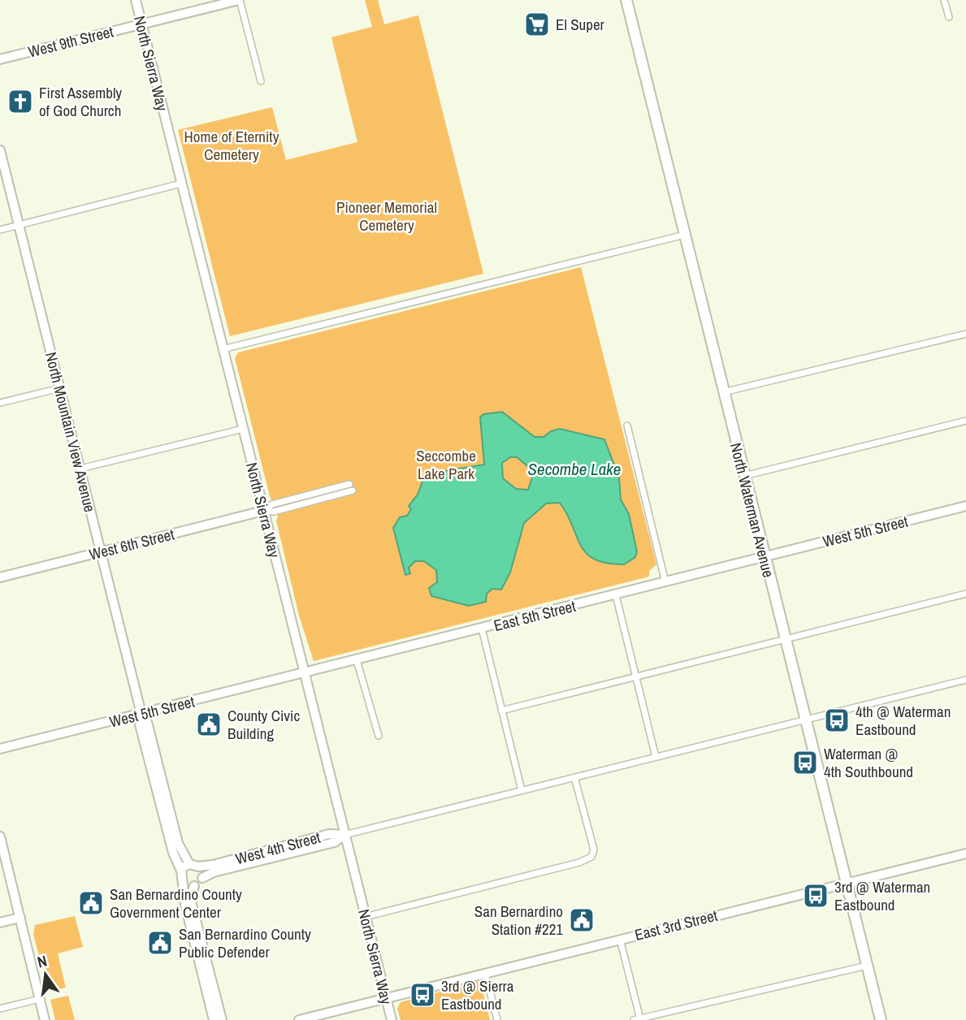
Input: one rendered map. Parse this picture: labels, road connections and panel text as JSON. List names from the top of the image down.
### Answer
{
  "streets": {
    "main road": ["North Waterman Avenue"],
    "street": [
      "West 9th Street",
      "North Sierra Way",
      "North Mountain View Avenue",
      "West 5th Street",
      "West 6th Street",
      "East 5th Street",
      "West 4th Street",
      "East 3rd Street"
    ]
  },
  "crossings": [
    ["West 9th Street", "North Sierra Way"],
    ["North Sierra Way", "West 5th Street"],
    ["North Sierra Way", "West 6th Street"],
    ["North Sierra Way", "East 5th Street"],
    ["North Sierra Way", "West 4th Street"],
    ["North Sierra Way", "East 3rd Street"],
    ["North Mountain View Avenue", "West 5th Street"],
    ["North Mountain View Avenue", "West 6th Street"],
    ["North Mountain View Avenue", "West 4th Street"],
    ["North Waterman Avenue", "West 5th Street"],
    ["North Waterman Avenue", "East 5th Street"],
    ["North Waterman Avenue", "East 3rd Street"],
    ["West 5th Street", "East 5th Street"]
  ],
  "water": ["Secombe Lake"],
  "parks": ["Home of Eternity Cemetery", "Pioneer Memorial Cemetery", "Seccombe Lake Park"],
  "places": {
    "supermarket": ["El Super"],
    "church": ["First Assembly of God Church"],
    "bus stop": [
      "4th @ Waterman Eastbound",
      "Waterman @ 4th Southbound",
      "3rd @ Waterman Eastbound",
      "3rd @ Sierra Eastbound"
    ],
    "public building": [
      "County Civic Building",
      "San Bernardino County Government Center",
      "San Bernardino Station #221",
      "San Bernardino County Public Defender"
    ]
  },
  "north": "top"
}
